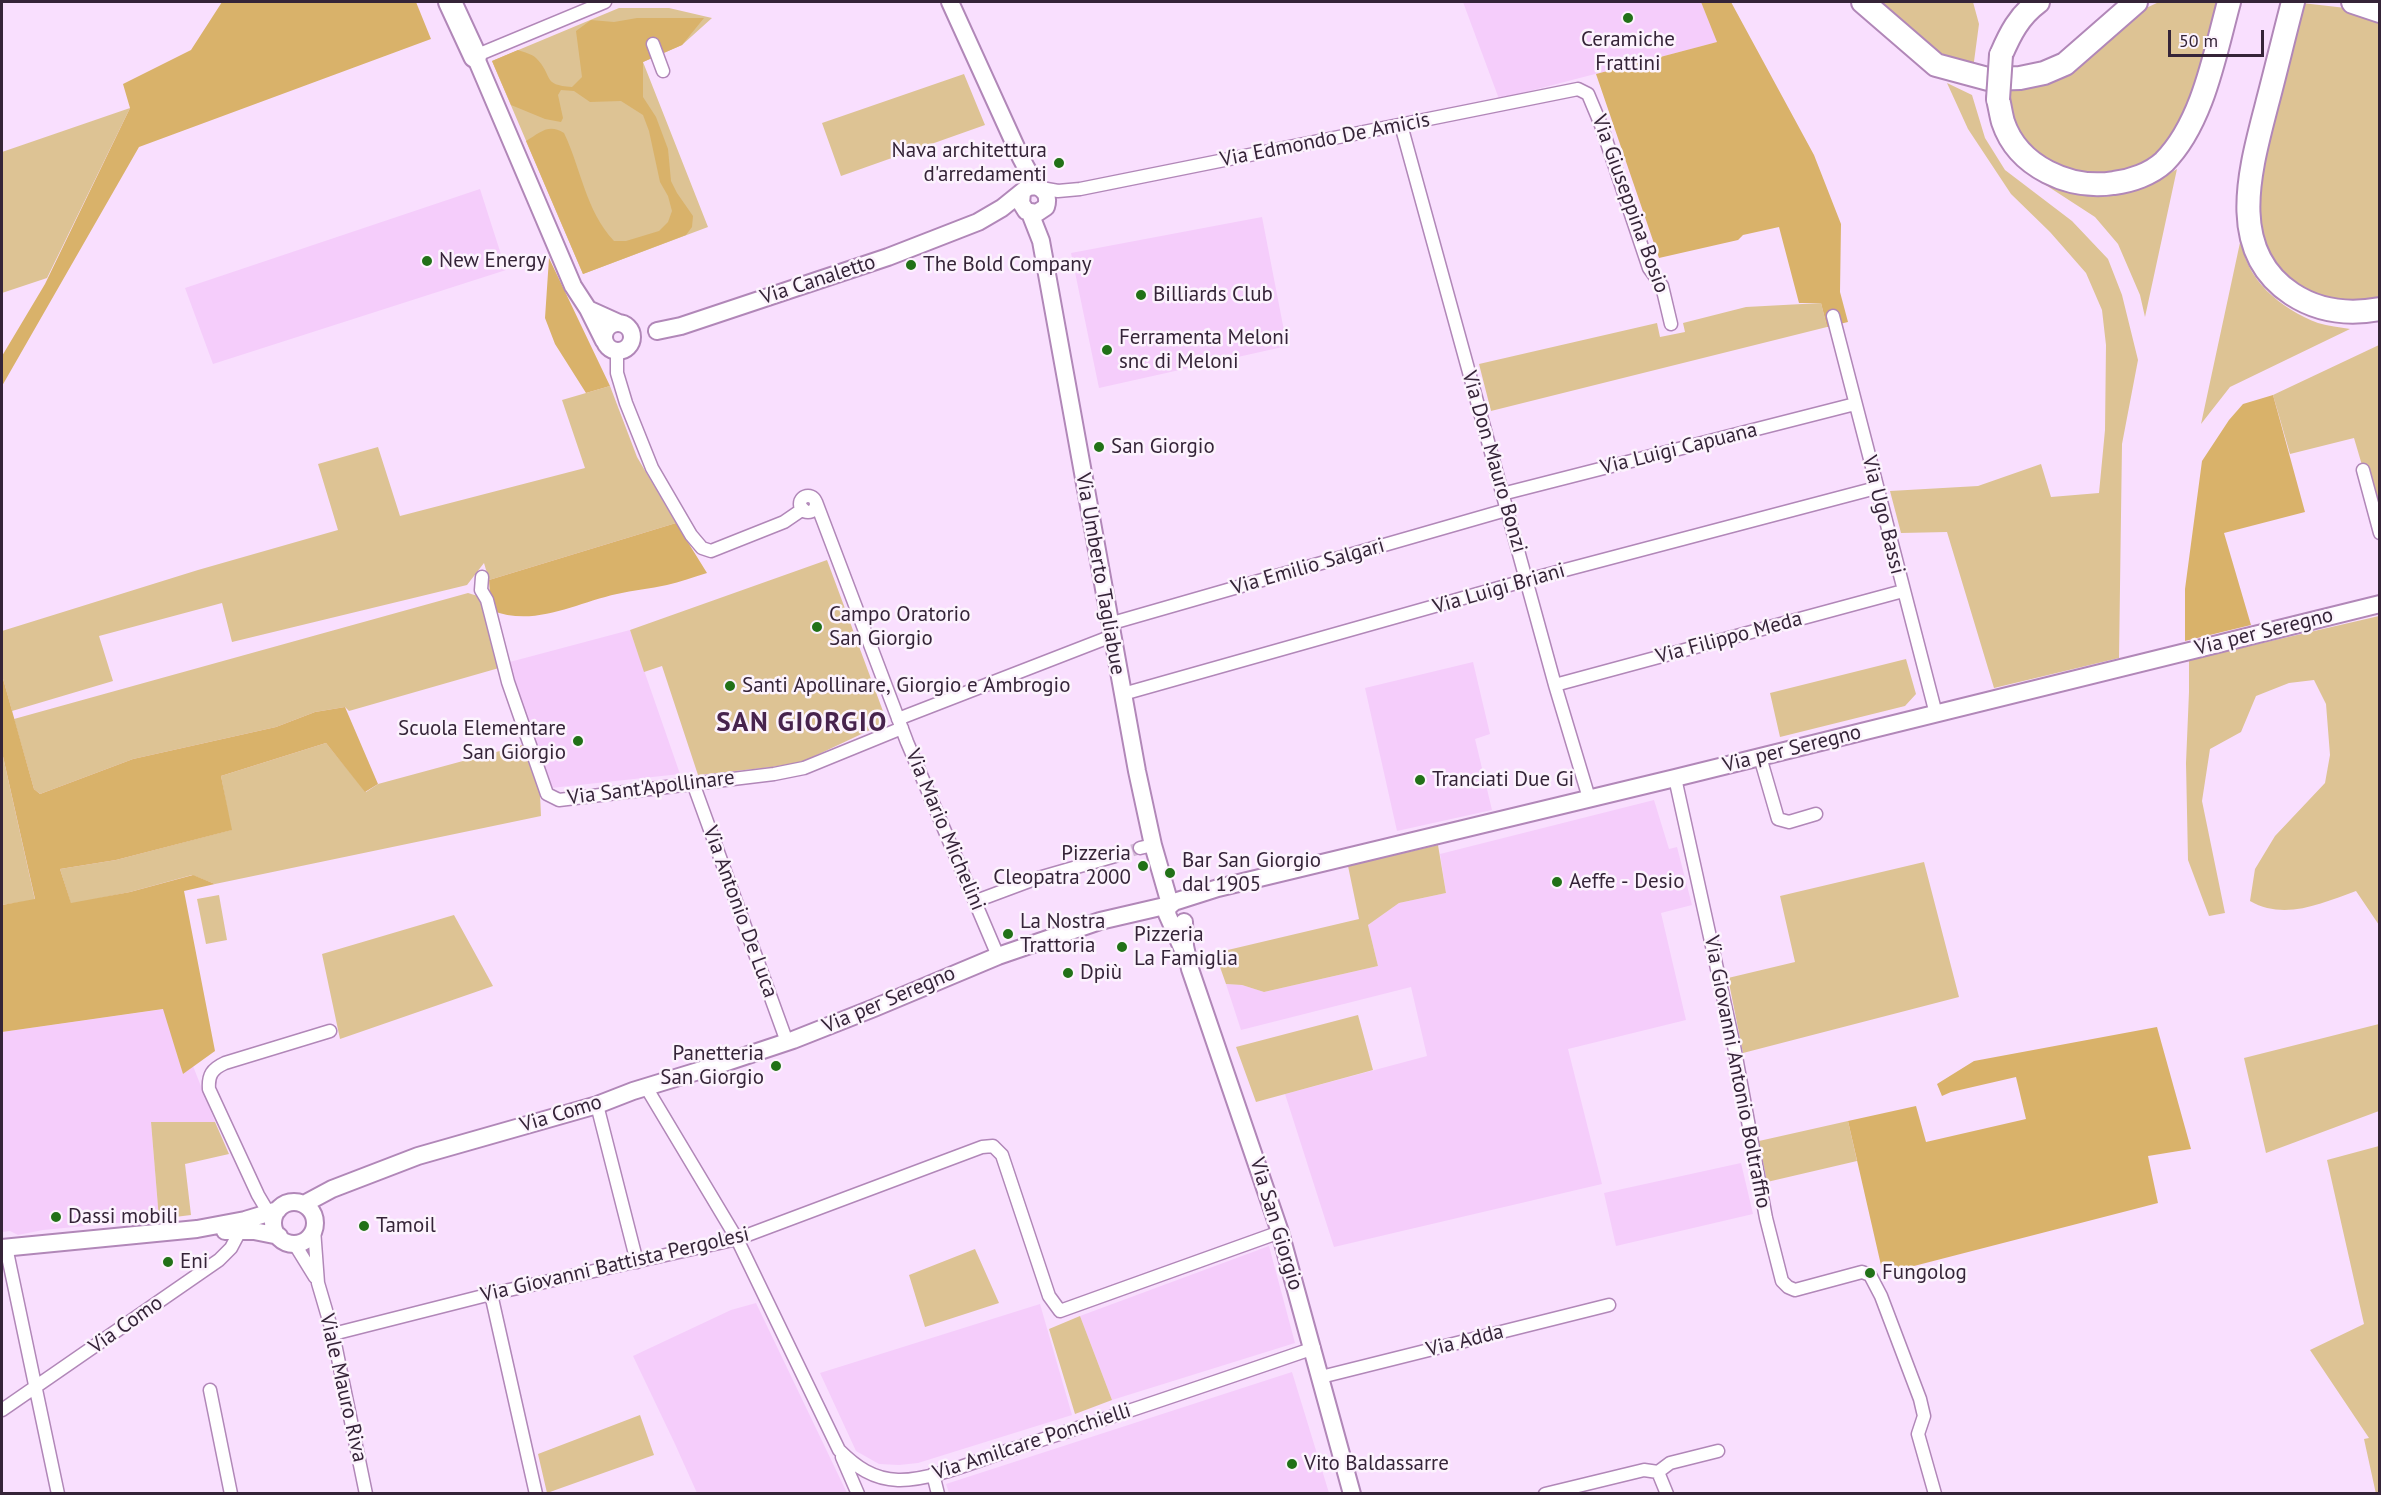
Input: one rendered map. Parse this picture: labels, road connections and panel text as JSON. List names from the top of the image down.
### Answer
{
  "streets": {
    "street": [
      "Via Edmondo De Amicis",
      "Via Giuseppina Bosio",
      "Via Canaletto",
      "Via Luigi Capuana",
      "Via Don Mauro Bonzi",
      "Via Ugo Bassi",
      "Via Emilio Salgari",
      "Via Umberto Tagliabue",
      "Via Luigi Briani",
      "Via per Seregno",
      "Via Filippo Meda",
      "Via Sant'Apollinare",
      "Via Mario Michelini",
      "Via Antonio De Luca",
      "Via Giovanni Antonio Boltraffio",
      "Via Como",
      "Via San Giorgio",
      "Via Giovanni Battista Pergolesi",
      "Via Adda",
      "Viale Mauro Riva",
      "Via Amilcare Ponchielli"
    ]
  },
  "crossings": [
    ["Via Edmondo De Amicis", "Via Giuseppina Bosio"],
    ["Via Edmondo De Amicis", "Via Canaletto"],
    ["Via Edmondo De Amicis", "Via Don Mauro Bonzi"],
    ["Via Edmondo De Amicis", "Via Umberto Tagliabue"],
    ["Via Canaletto", "Via Umberto Tagliabue"],
    ["Via Canaletto", "Via Mario Michelini"],
    ["Via Luigi Capuana", "Via Don Mauro Bonzi"],
    ["Via Luigi Capuana", "Via Ugo Bassi"],
    ["Via Don Mauro Bonzi", "Via Emilio Salgari"],
    ["Via Don Mauro Bonzi", "Via Luigi Briani"],
    ["Via Don Mauro Bonzi", "Via per Seregno"],
    ["Via Don Mauro Bonzi", "Via Filippo Meda"],
    ["Via Ugo Bassi", "Via Luigi Briani"],
    ["Via Ugo Bassi", "Via per Seregno"],
    ["Via Ugo Bassi", "Via Filippo Meda"],
    ["Via Emilio Salgari", "Via Umberto Tagliabue"],
    ["Via Emilio Salgari", "Via Sant'Apollinare"],
    ["Via Emilio Salgari", "Via Mario Michelini"],
    ["Via Umberto Tagliabue", "Via Luigi Briani"],
    ["Via Umberto Tagliabue", "Via per Seregno"],
    ["Via Umberto Tagliabue", "Via San Giorgio"],
    ["Via per Seregno", "Via Mario Michelini"],
    ["Via per Seregno", "Via Antonio De Luca"],
    ["Via per Seregno", "Via Giovanni Antonio Boltraffio"],
    ["Via per Seregno", "Via Como"],
    ["Via per Seregno", "Via San Giorgio"],
    ["Via per Seregno", "Via Amilcare Ponchielli"],
    ["Via Sant'Apollinare", "Via Mario Michelini"],
    ["Via Sant'Apollinare", "Via Antonio De Luca"],
    ["Via Como", "Viale Mauro Riva"],
    ["Via Como", "Via Amilcare Ponchielli"],
    ["Via San Giorgio", "Via Giovanni Battista Pergolesi"],
    ["Via San Giorgio", "Via Adda"],
    ["Via San Giorgio", "Via Amilcare Ponchielli"],
    ["Via Giovanni Battista Pergolesi", "Viale Mauro Riva"],
    ["Via Giovanni Battista Pergolesi", "Via Amilcare Ponchielli"]
  ],
  "districts": ["SAN GIORGIO"],
  "places": [
    "Ceramiche Frattini",
    "Nava architettura d'arredamenti",
    "New Energy",
    "The Bold Company",
    "Billiards Club",
    "Ferramenta Meloni snc di Meloni",
    "San Giorgio",
    "Campo Oratorio San Giorgio",
    "Santi Apollinare, Giorgio e Ambrogio",
    "Scuola Elementare San Giorgio",
    "Tranciati Due Gi",
    "Pizzeria Cleopatra 2000",
    "Bar San Giorgio dal 1905",
    "Aeffe - Desio",
    "La Nostra Trattoria",
    "Pizzeria La Famiglia",
    "Dpiù",
    "Panetteria San Giorgio",
    "Dassi mobili",
    "Tamoil",
    "Eni",
    "Fungolog",
    "Vito Baldassarre"
  ],
  "scale_bar": "50 m"
}
